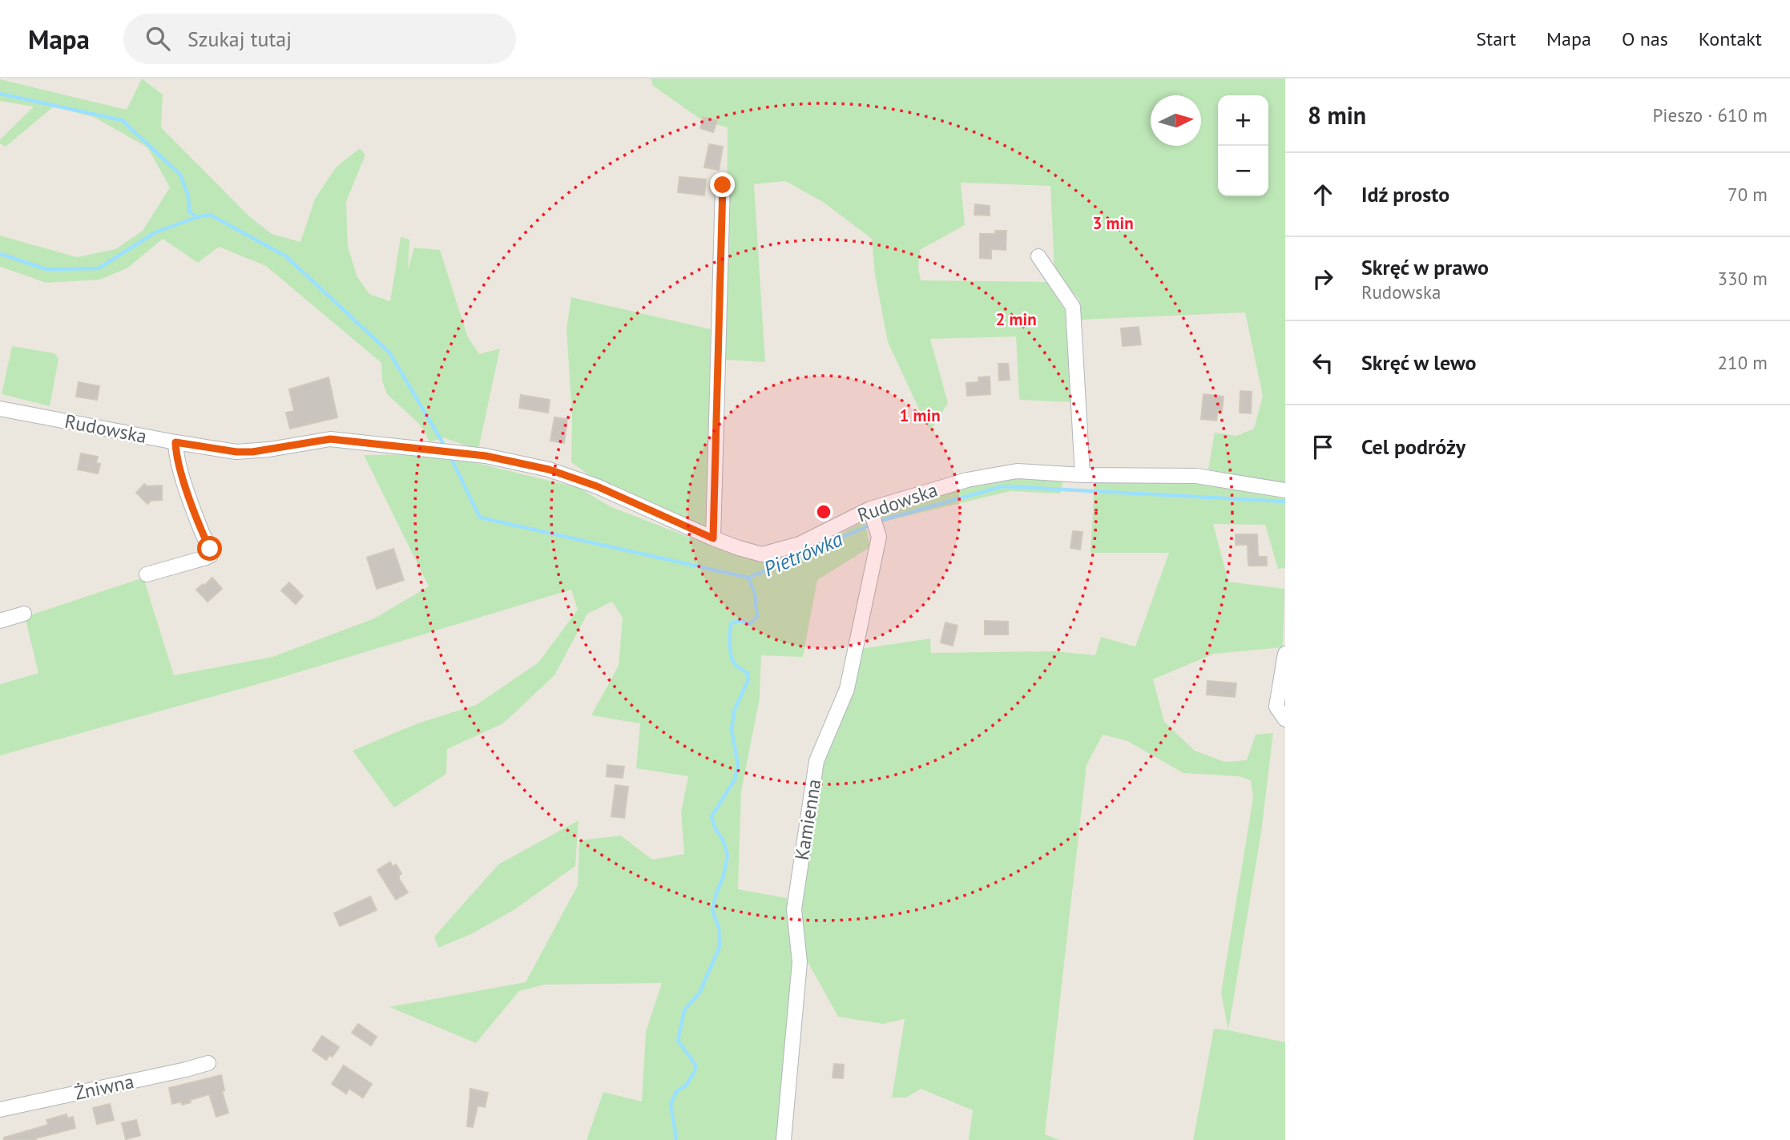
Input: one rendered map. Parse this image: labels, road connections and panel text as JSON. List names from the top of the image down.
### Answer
{
  "streets": {
    "street": ["Rudowska", "Kamienna", "Żniwna"]
  },
  "crossings": [
    ["Rudowska", "Kamienna"]
  ],
  "water": ["Pietrówka"],
  "north": "right",
  "page": {
    "header": "Mapa",
    "search": "Szukaj tutaj",
    "nav": [
      "Start",
      "Mapa",
      "O nas",
      "Kontakt"
    ],
    "heading": ["8 min", "Pieszo · 610 m"],
    "map_buttons": ["+", "−"],
    "list": [
      ["Idź prosto", "70 m"],
      ["Skręć w prawo", "Rudowska", "330 m"],
      ["Skręć w lewo", "210 m"],
      "Cel podróży"
    ]
  },
  "rings": ["3 min", "2 min", "1 min"]
}
